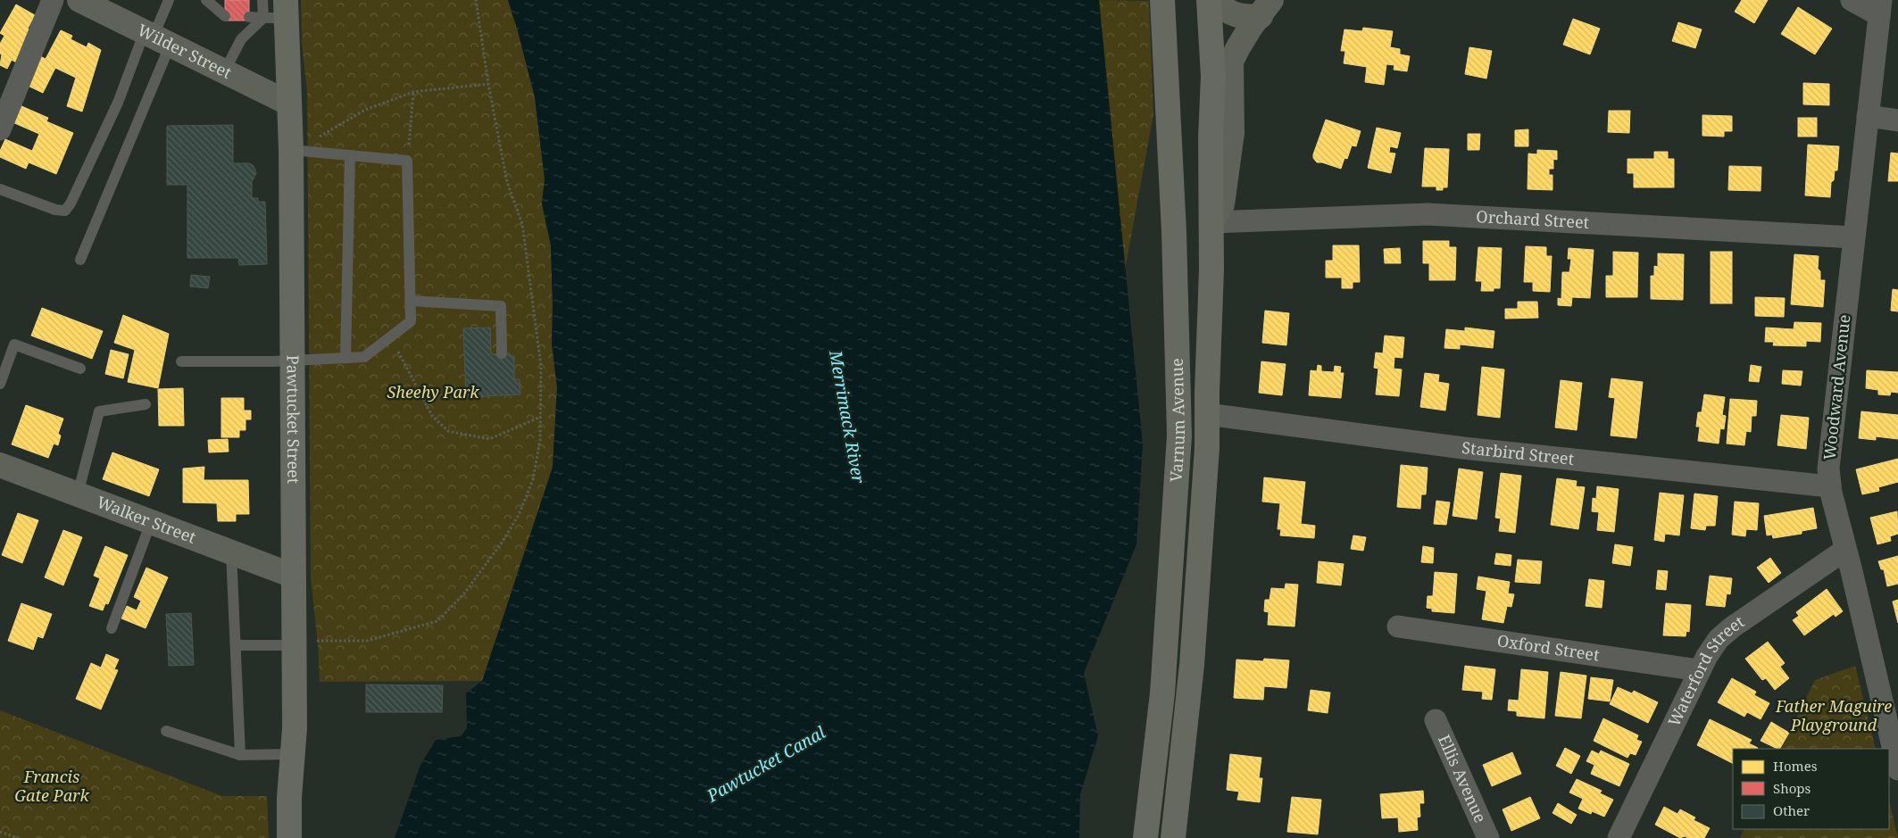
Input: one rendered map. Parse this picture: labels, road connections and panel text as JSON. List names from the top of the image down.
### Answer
{
  "streets": {
    "main road": ["Pawtucket Street", "Varnum Avenue"],
    "street": [
      "Wilder Street",
      "Orchard Street",
      "Woodward Avenue",
      "Starbird Street",
      "Walker Street",
      "Oxford Street",
      "Waterford Street",
      "Ellis Avenue"
    ]
  },
  "crossings": [
    ["Wilder Street", "Pawtucket Street"],
    ["Orchard Street", "Woodward Avenue"],
    ["Orchard Street", "Varnum Avenue"],
    ["Woodward Avenue", "Starbird Street"],
    ["Woodward Avenue", "Waterford Street"],
    ["Pawtucket Street", "Walker Street"],
    ["Varnum Avenue", "Starbird Street"],
    ["Oxford Street", "Waterford Street"]
  ],
  "water": ["Merrimack River", "Pawtucket Canal"],
  "parks": ["Sheehy Park", "Father Maguire Playground", "Francis Gate Park"],
  "legend": ["Homes", "Shops", "Other"]
}
